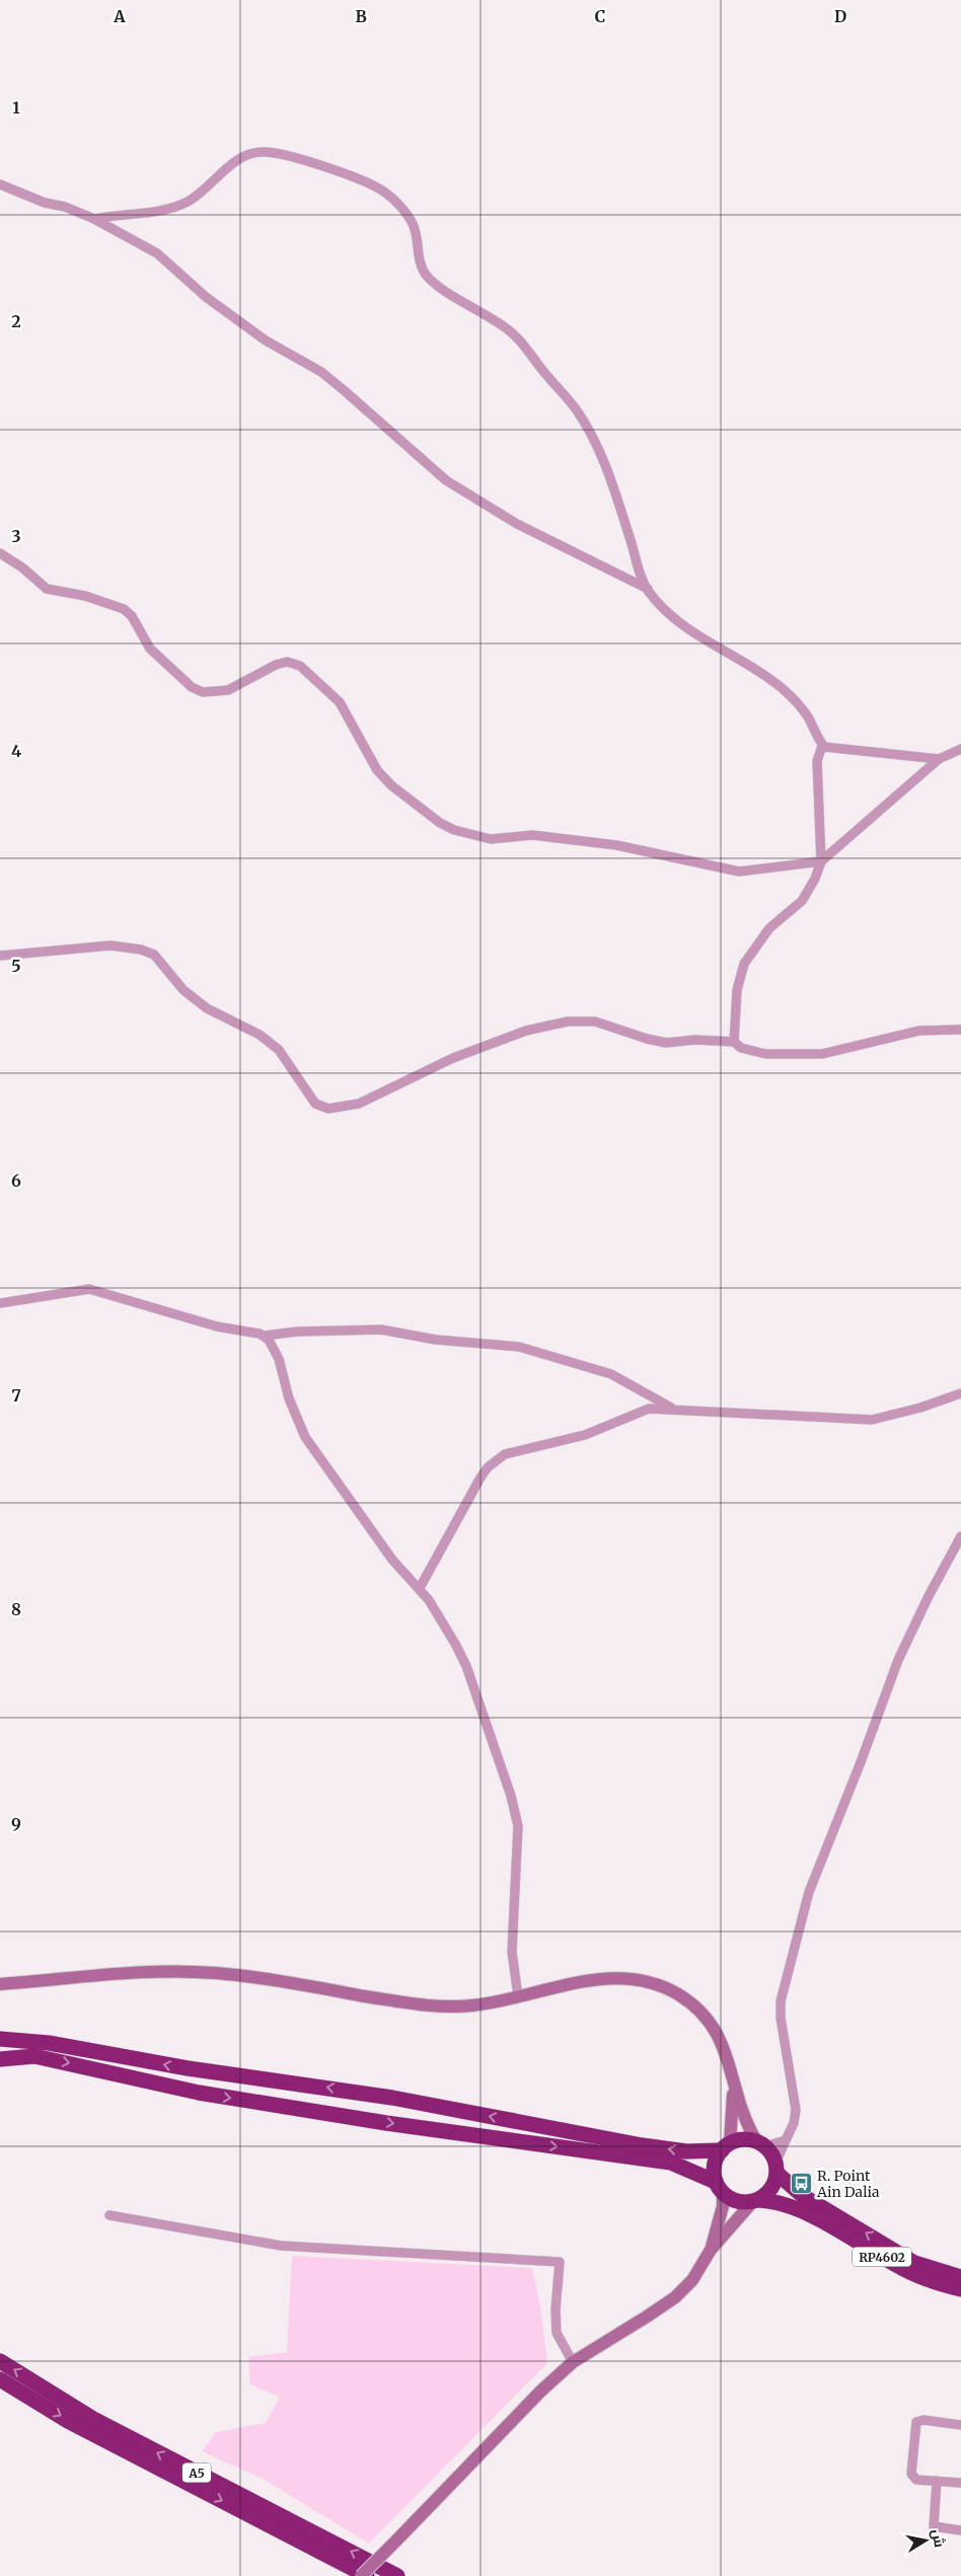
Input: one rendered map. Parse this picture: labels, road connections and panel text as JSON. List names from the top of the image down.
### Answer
{
  "streets": {
    "highway": ["RP4602", "A5"]
  },
  "places": {
    "bus stop": ["R. Point Ain Dalia"]
  },
  "north": "right",
  "grid": {
    "columns": [
      "A",
      "B",
      "C",
      "D"
    ],
    "rows": [
      "1",
      "2",
      "3",
      "4",
      "5",
      "6",
      "7",
      "8",
      "9"
    ]
  }
}
